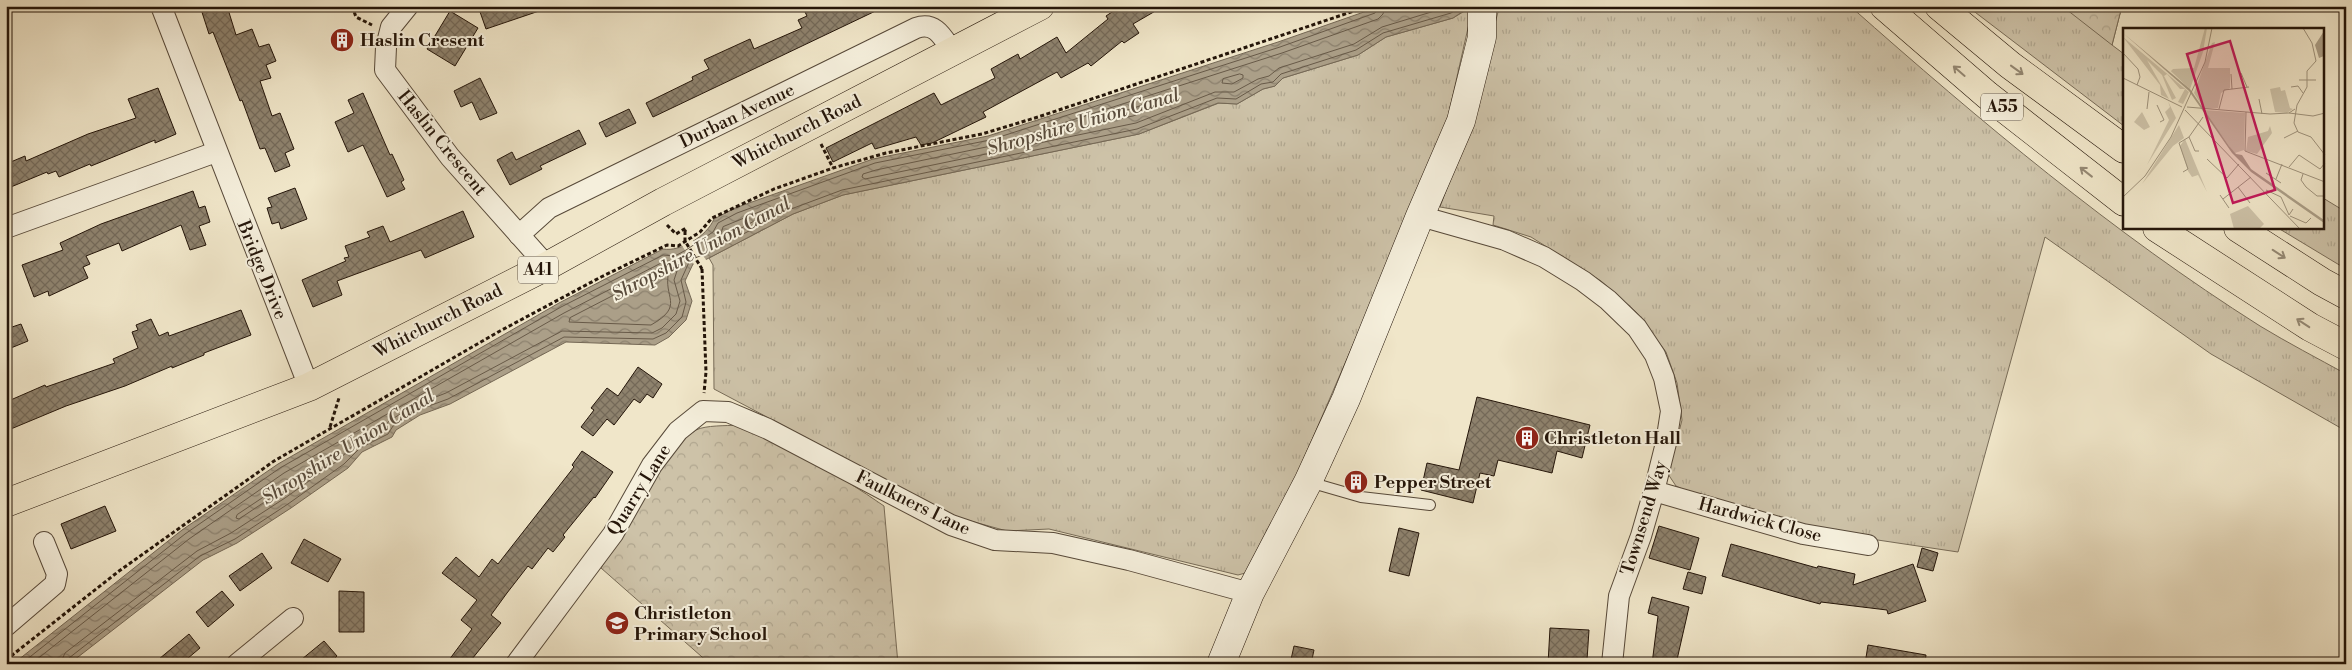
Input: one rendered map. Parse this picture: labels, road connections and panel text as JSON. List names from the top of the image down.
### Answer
{
  "streets": {
    "highway": ["A55", "Whitchurch Road", "A41"],
    "street": [
      "Durban Avenue",
      "Haslin Crescent",
      "Bridge Drive",
      "Quarry Lane",
      "Faulkners Lane",
      "Townsend Way",
      "Hardwick Close"
    ]
  },
  "crossings": [
    ["Durban Avenue", "Whitchurch Road"],
    ["Durban Avenue", "Haslin Crescent"],
    ["Whitchurch Road", "Haslin Crescent"],
    ["Whitchurch Road", "Bridge Drive"],
    ["Quarry Lane", "Faulkners Lane"],
    ["Townsend Way", "Hardwick Close"]
  ],
  "water": ["Shropshire Union Canal"],
  "places": {
    "building": ["Haslin Cresent", "Christleton Hall", "Pepper Street"],
    "school or university": ["Christleton Primary School"]
  }
}
